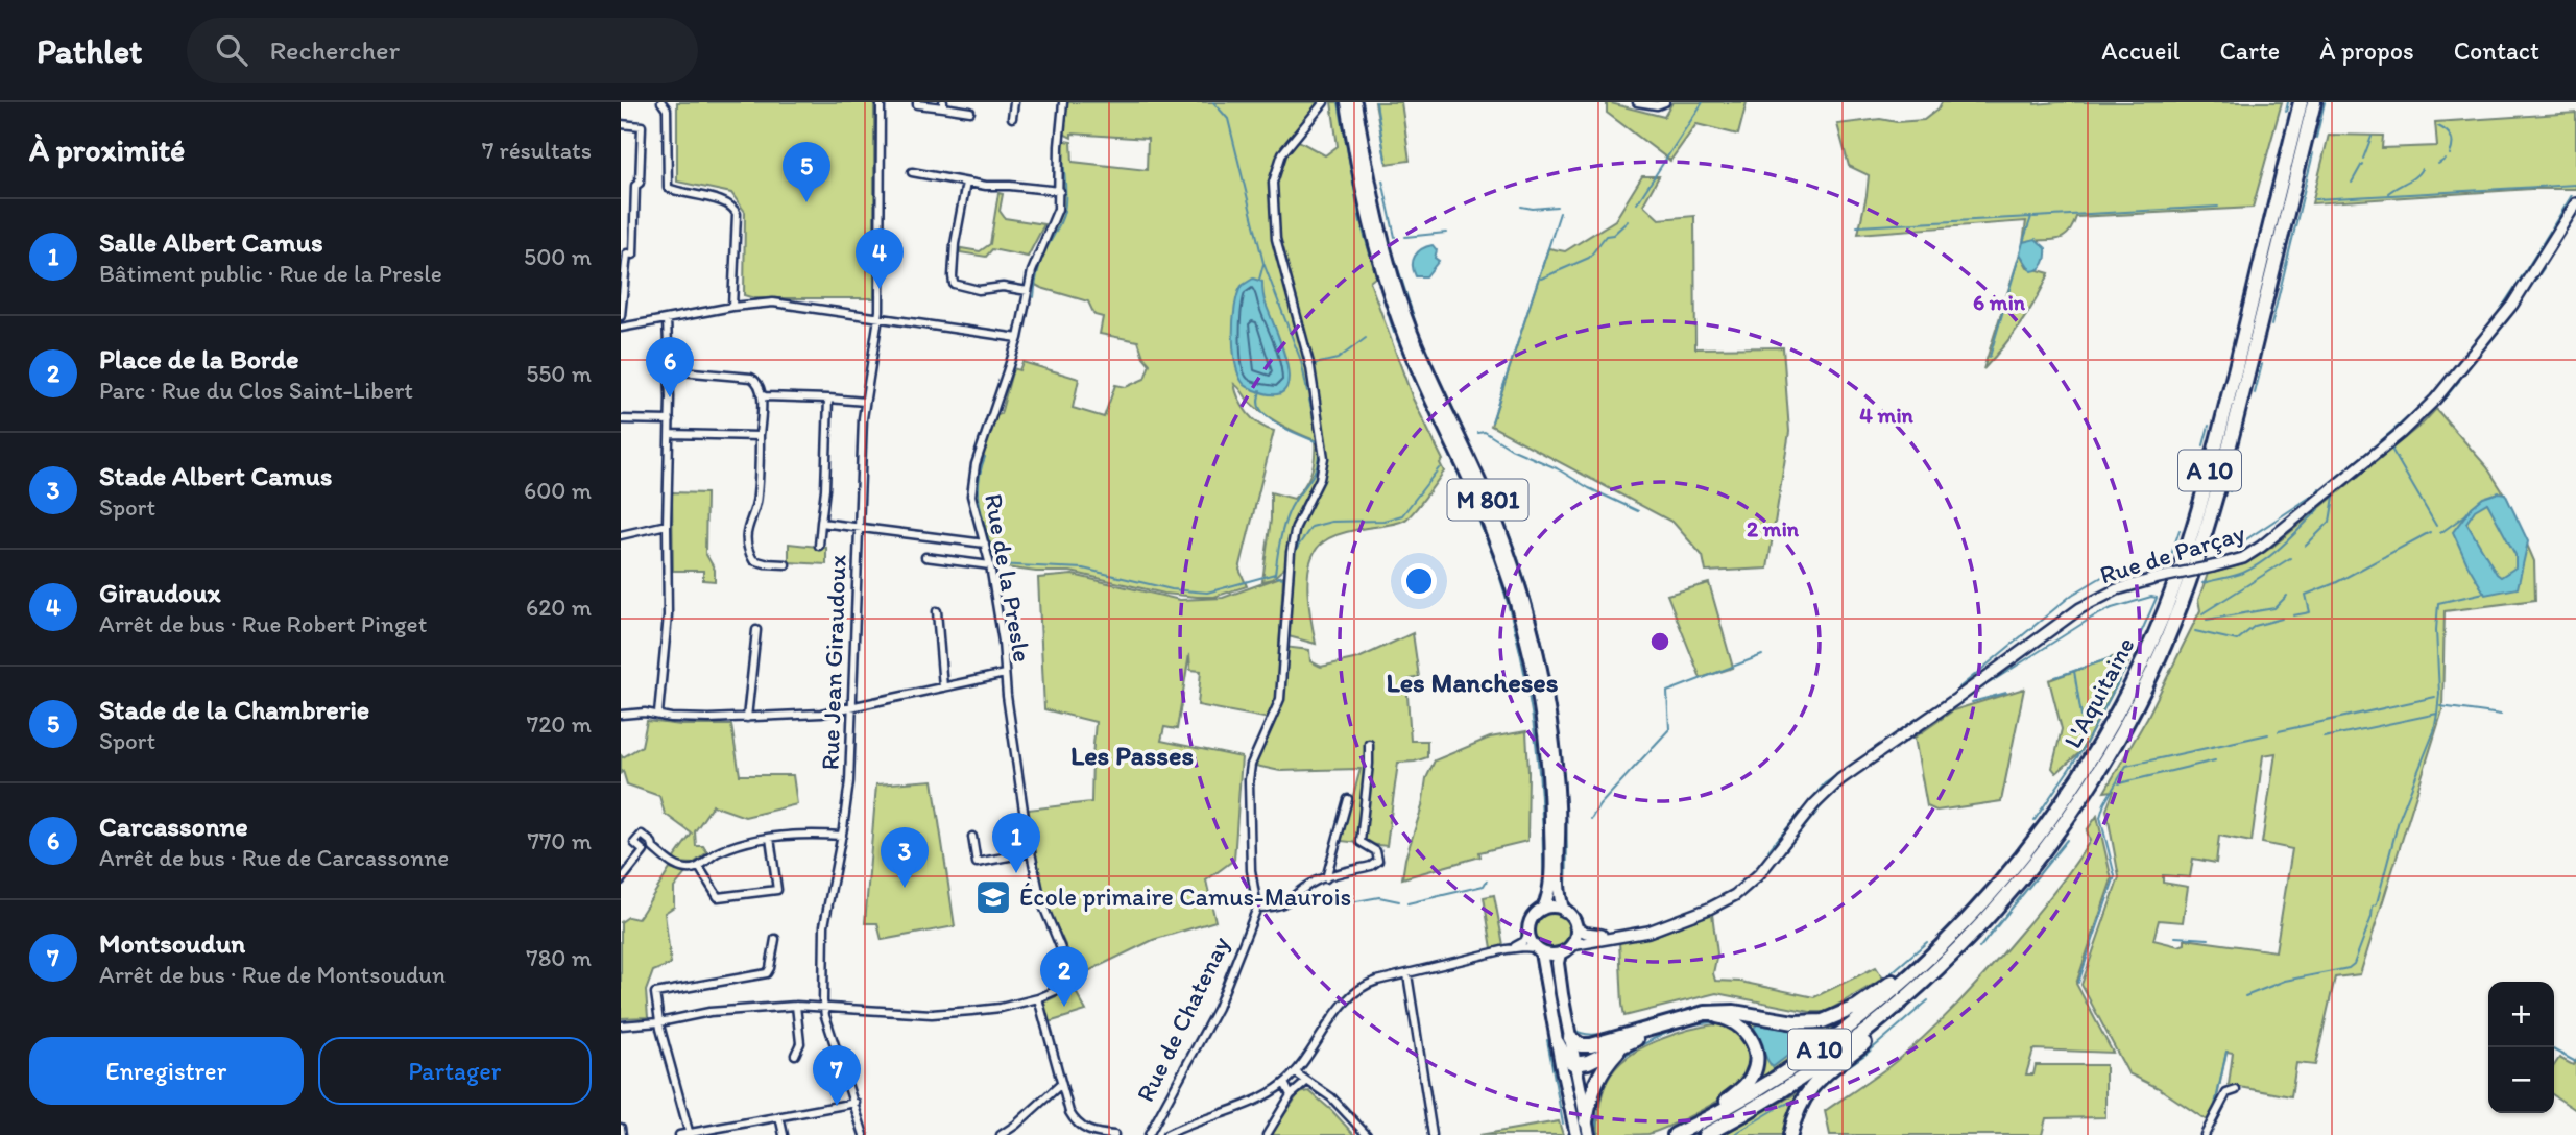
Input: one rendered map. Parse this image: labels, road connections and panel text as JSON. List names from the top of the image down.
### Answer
{
  "streets": {
    "highway": ["A 10", "L'Aquitaine"],
    "main road": ["M 801"],
    "street": [
      "Rue de Parçay",
      "Rue de la Presle",
      "Rue Jean Giraudoux",
      "Rue de Chatenay"
    ]
  },
  "crossings": [
    ["M 801", "Rue de Parçay"]
  ],
  "districts": ["Les Mancheses", "Les Passes"],
  "places": {
    "school or university": ["École primaire Camus-Maurois"]
  },
  "page": {
    "header": "Pathlet",
    "search": "Rechercher",
    "nav": [
      "Accueil",
      "Carte",
      "À propos",
      "Contact"
    ],
    "heading": ["À proximité", "7 résultats"],
    "pins": [
      "5",
      "4",
      "6",
      "1",
      "3",
      "2",
      "7"
    ],
    "list": [
      {
        "mark": "1",
        "name": "Salle Albert Camus",
        "note": "Bâtiment public · Rue de la Presle",
        "value": "500 m"
      },
      {
        "mark": "2",
        "name": "Place de la Borde",
        "note": "Parc · Rue du Clos Saint-Libert",
        "value": "550 m"
      },
      {
        "mark": "3",
        "name": "Stade Albert Camus",
        "note": "Sport",
        "value": "600 m"
      },
      {
        "mark": "4",
        "name": "Giraudoux",
        "note": "Arrêt de bus · Rue Robert Pinget",
        "value": "620 m"
      },
      {
        "mark": "5",
        "name": "Stade de la Chambrerie",
        "note": "Sport",
        "value": "720 m"
      },
      {
        "mark": "6",
        "name": "Carcassonne",
        "note": "Arrêt de bus · Rue de Carcassonne",
        "value": "770 m"
      },
      {
        "mark": "7",
        "name": "Montsoudun",
        "note": "Arrêt de bus · Rue de Montsoudun",
        "value": "780 m"
      }
    ],
    "map_buttons": ["+", "−"],
    "buttons": ["Enregistrer", "Partager"]
  },
  "rings": ["6 min", "4 min", "2 min"]
}
